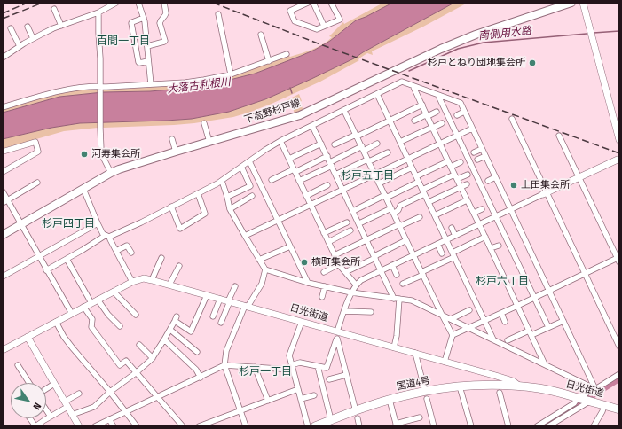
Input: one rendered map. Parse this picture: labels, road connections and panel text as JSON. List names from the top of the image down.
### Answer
{
  "streets": {
    "highway": ["日光街道", "国道4号"],
    "main road": ["下高野杉戸線"]
  },
  "crossings": [
    ["日光街道", "国道4号"]
  ],
  "districts": [
    "百間一丁目",
    "杉戸五丁目",
    "杉戸四丁目",
    "杉戸六丁目",
    "杉戸一丁目"
  ],
  "water": ["南側用水路", "大落古利根川"],
  "places": [
    "杉戸とねり団地集会所",
    "河寿集会所",
    "上田集会所",
    "横町集会所"
  ],
  "north": "bottom right"
}
